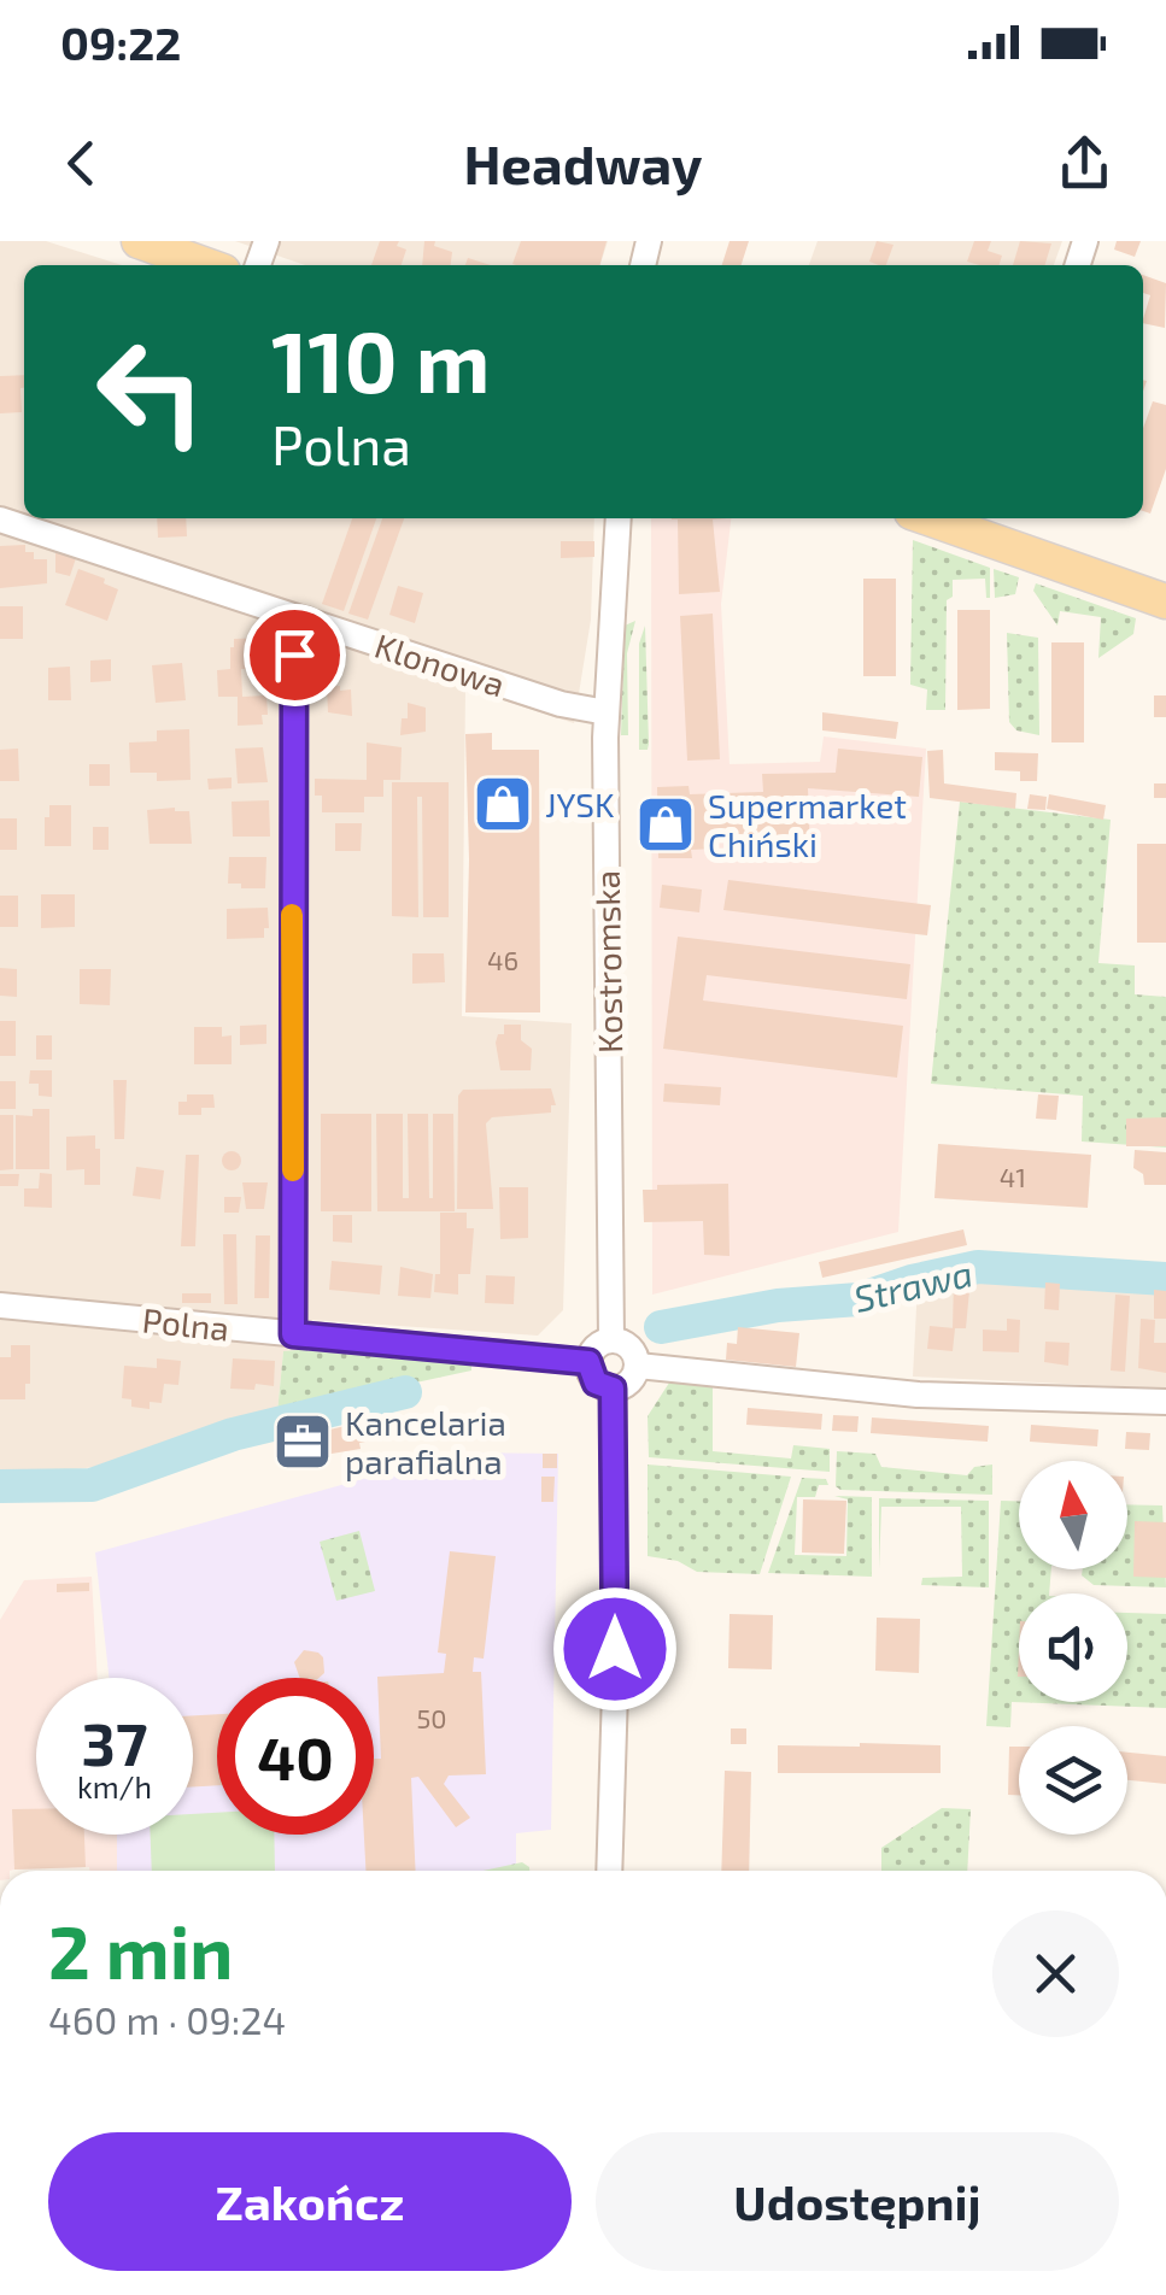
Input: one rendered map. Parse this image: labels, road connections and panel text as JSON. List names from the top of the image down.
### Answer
{
  "streets": {
    "street": ["Klonowa", "Kostromska", "Polna"]
  },
  "crossings": [
    ["Klonowa", "Kostromska"],
    ["Kostromska", "Polna"]
  ],
  "water": ["Strawa"],
  "places": {
    "shop": ["JYSK", "Supermarket Chiński"],
    "office": ["Kancelaria parafialna"]
  },
  "house_numbers": ["46", "41", "50"],
  "north": "top",
  "page": {
    "status": "09:22",
    "header": "Headway",
    "turn": ["110 m", "Polna"],
    "speed": "37 km/h",
    "limit": "40",
    "heading": ["2 min", "460 m · 09:24"],
    "buttons": ["Zakończ", "Udostępnij"]
  }
}
